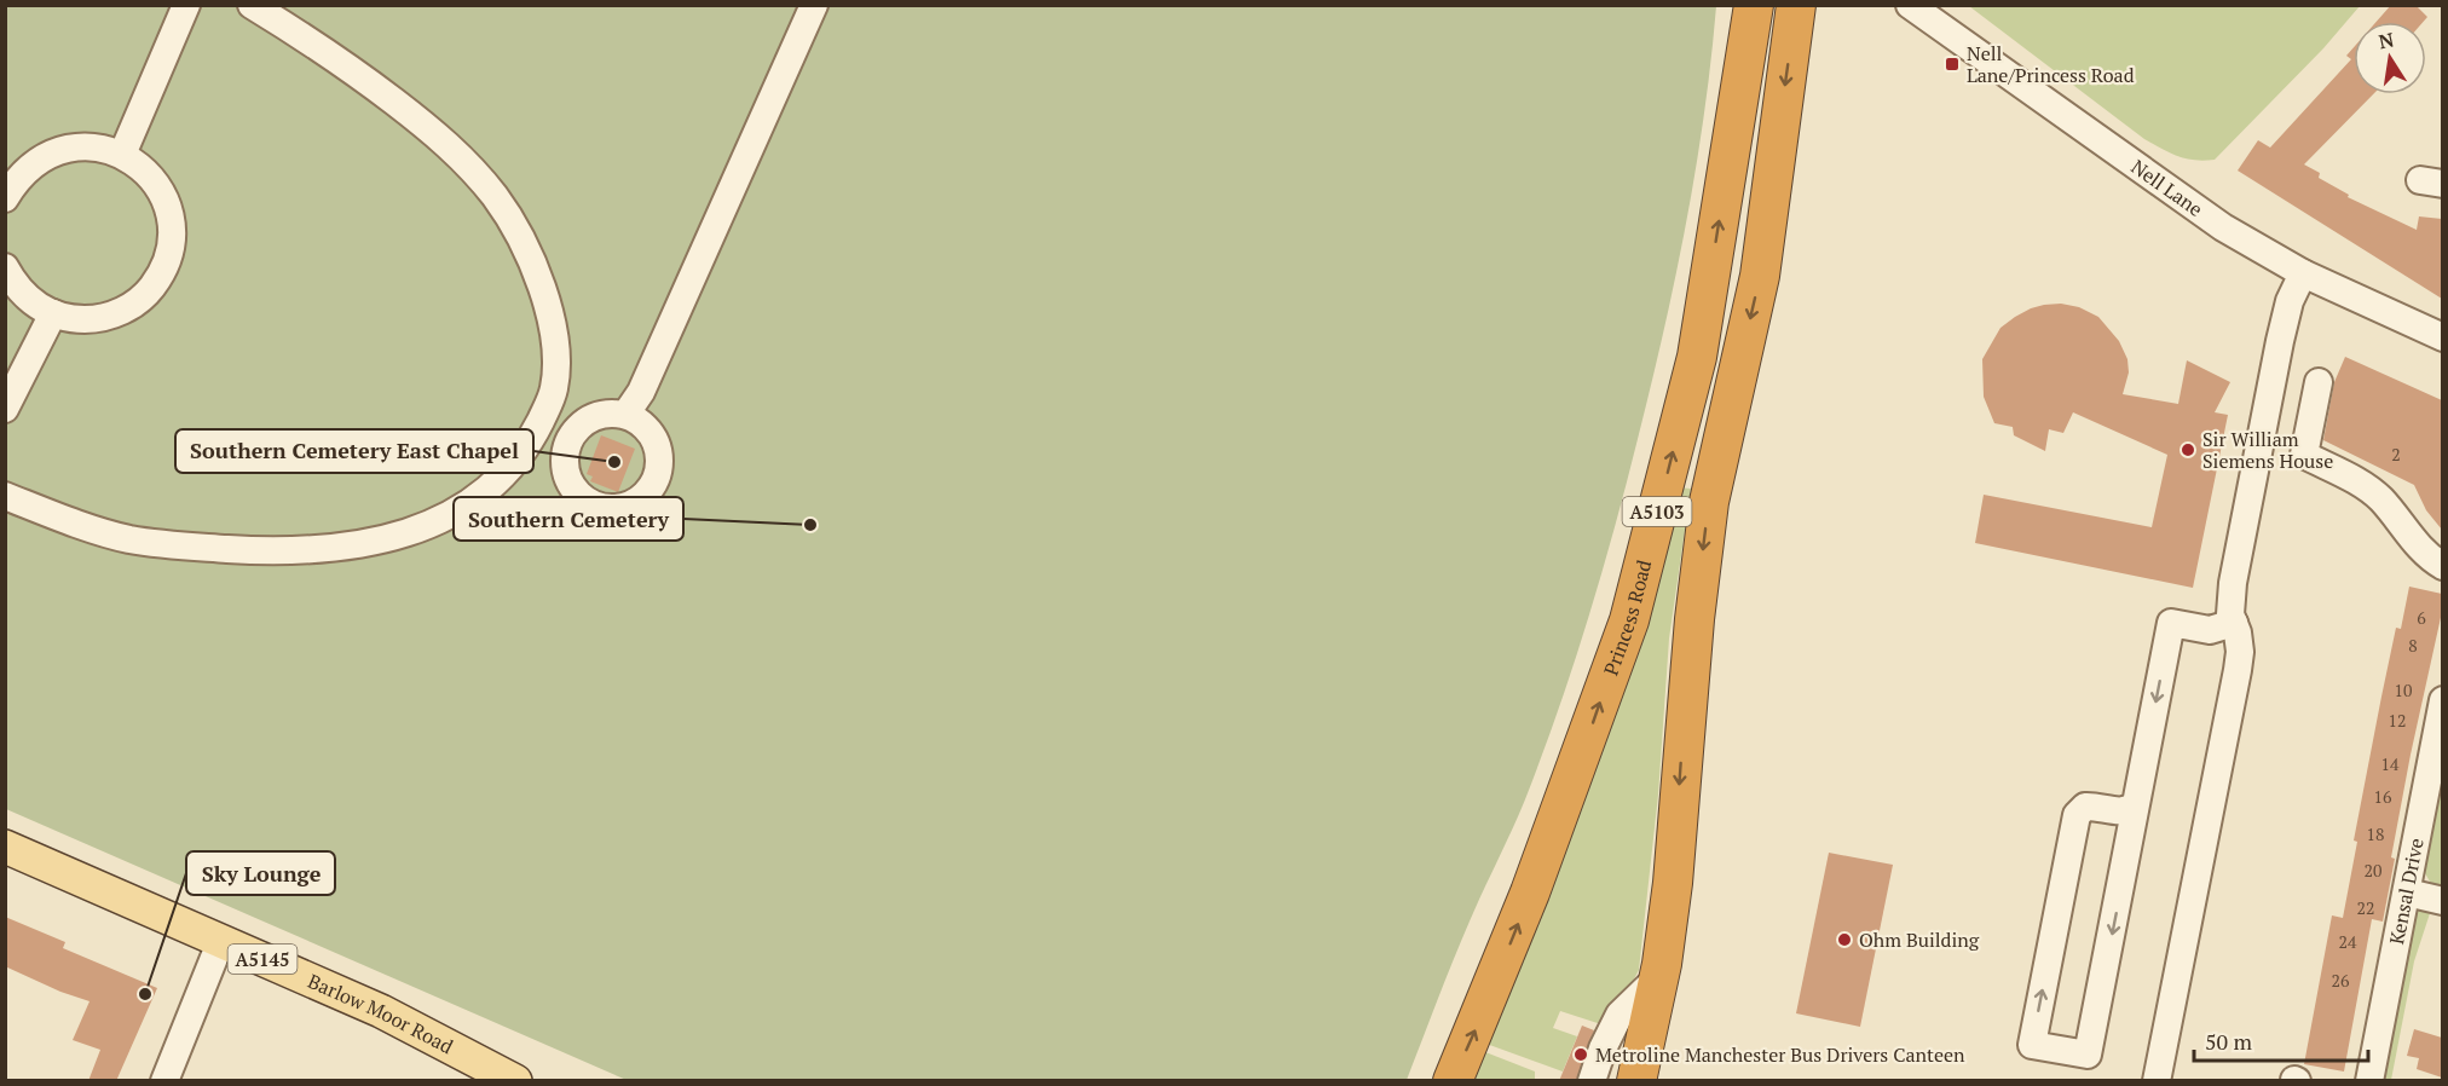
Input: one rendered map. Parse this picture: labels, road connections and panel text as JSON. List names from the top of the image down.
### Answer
{
  "streets": {
    "highway": ["A5103", "Princess Road"],
    "main road": ["A5145", "Barlow Moor Road"],
    "street": ["Nell Lane", "Kensal Drive"]
  },
  "places": {
    "transit": ["Nell Lane/Princess Road"],
    "other": [
      "Sir William Siemens House",
      "Southern Cemetery East Chapel",
      "Southern Cemetery",
      "Ohm Building",
      "Sky Lounge",
      "Metroline Manchester Bus Drivers Canteen"
    ]
  },
  "house_numbers": [
    "2",
    "6",
    "8",
    "10",
    "12",
    "14",
    "16",
    "18",
    "20",
    "22",
    "24",
    "26"
  ],
  "scale_bar": "50 m",
  "north": "top"
}
